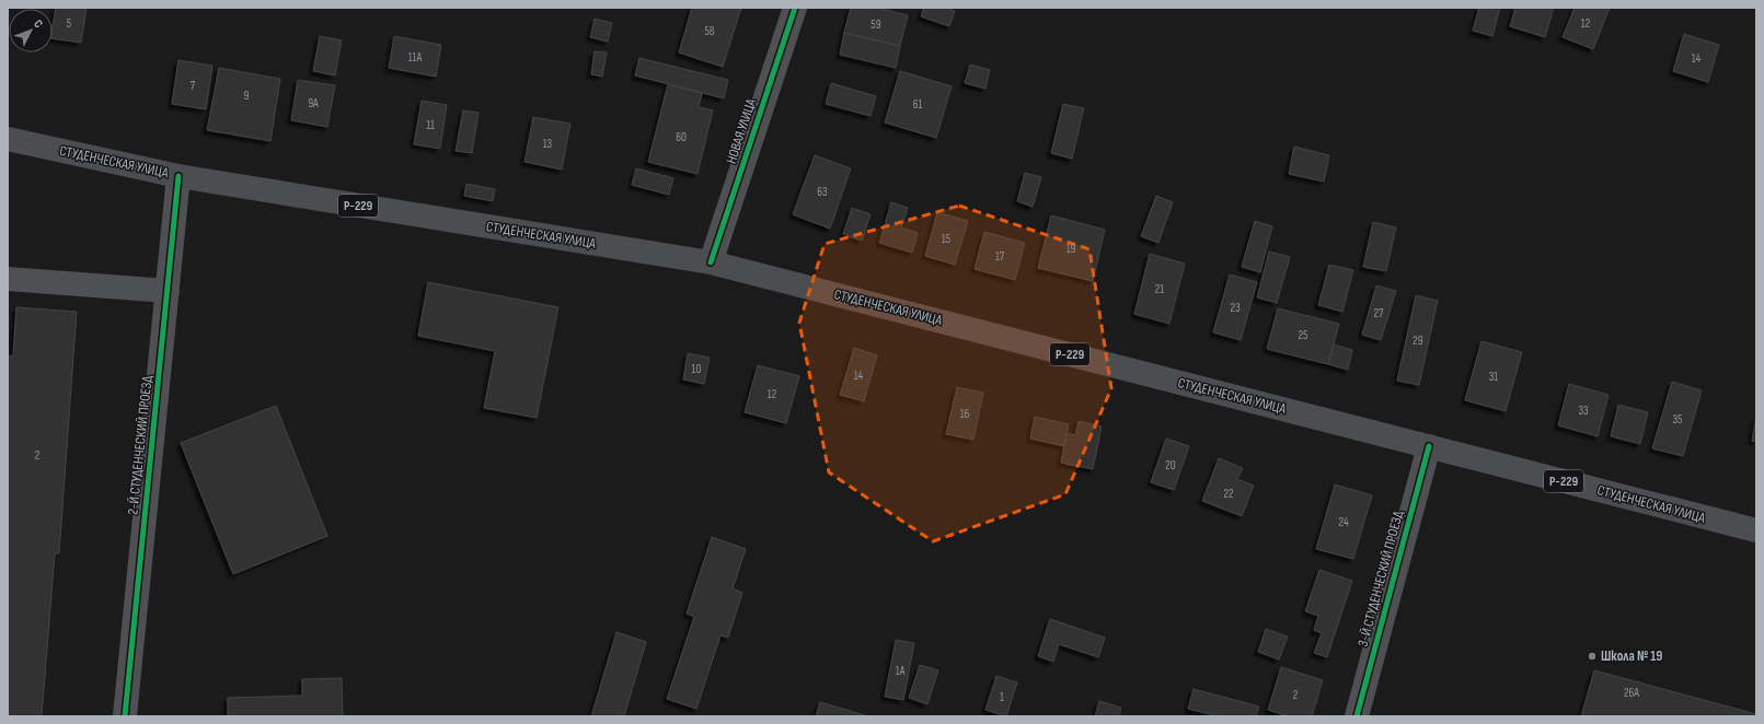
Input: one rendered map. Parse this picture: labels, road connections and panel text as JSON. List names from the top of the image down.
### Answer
{
  "streets": {
    "main road": ["СТУДЕНЧЕСКАЯ УЛИЦА", "Р-229"],
    "street": ["НОВАЯ УЛИЦА", "2-Й СТУДЕНЧЕСКИЙ ПРОЕЗД", "3-Й СТУДЕНЧЕСКИЙ ПРОЕЗД"]
  },
  "crossings": [
    ["НОВАЯ УЛИЦА", "СТУДЕНЧЕСКАЯ УЛИЦА"],
    ["СТУДЕНЧЕСКАЯ УЛИЦА", "2-Й СТУДЕНЧЕСКИЙ ПРОЕЗД"],
    ["СТУДЕНЧЕСКАЯ УЛИЦА", "3-Й СТУДЕНЧЕСКИЙ ПРОЕЗД"]
  ],
  "places": ["Школа № 19"],
  "house_numbers": [
    "5",
    "12",
    "59",
    "58",
    "11А",
    "14",
    "7",
    "9",
    "9А",
    "61",
    "11",
    "60",
    "13",
    "63",
    "15",
    "19",
    "17",
    "21",
    "23",
    "27",
    "25",
    "29",
    "10",
    "14",
    "31",
    "12",
    "33",
    "16",
    "35",
    "2",
    "20",
    "22",
    "24",
    "1А",
    "26А",
    "2",
    "1"
  ],
  "north": "top right"
}
